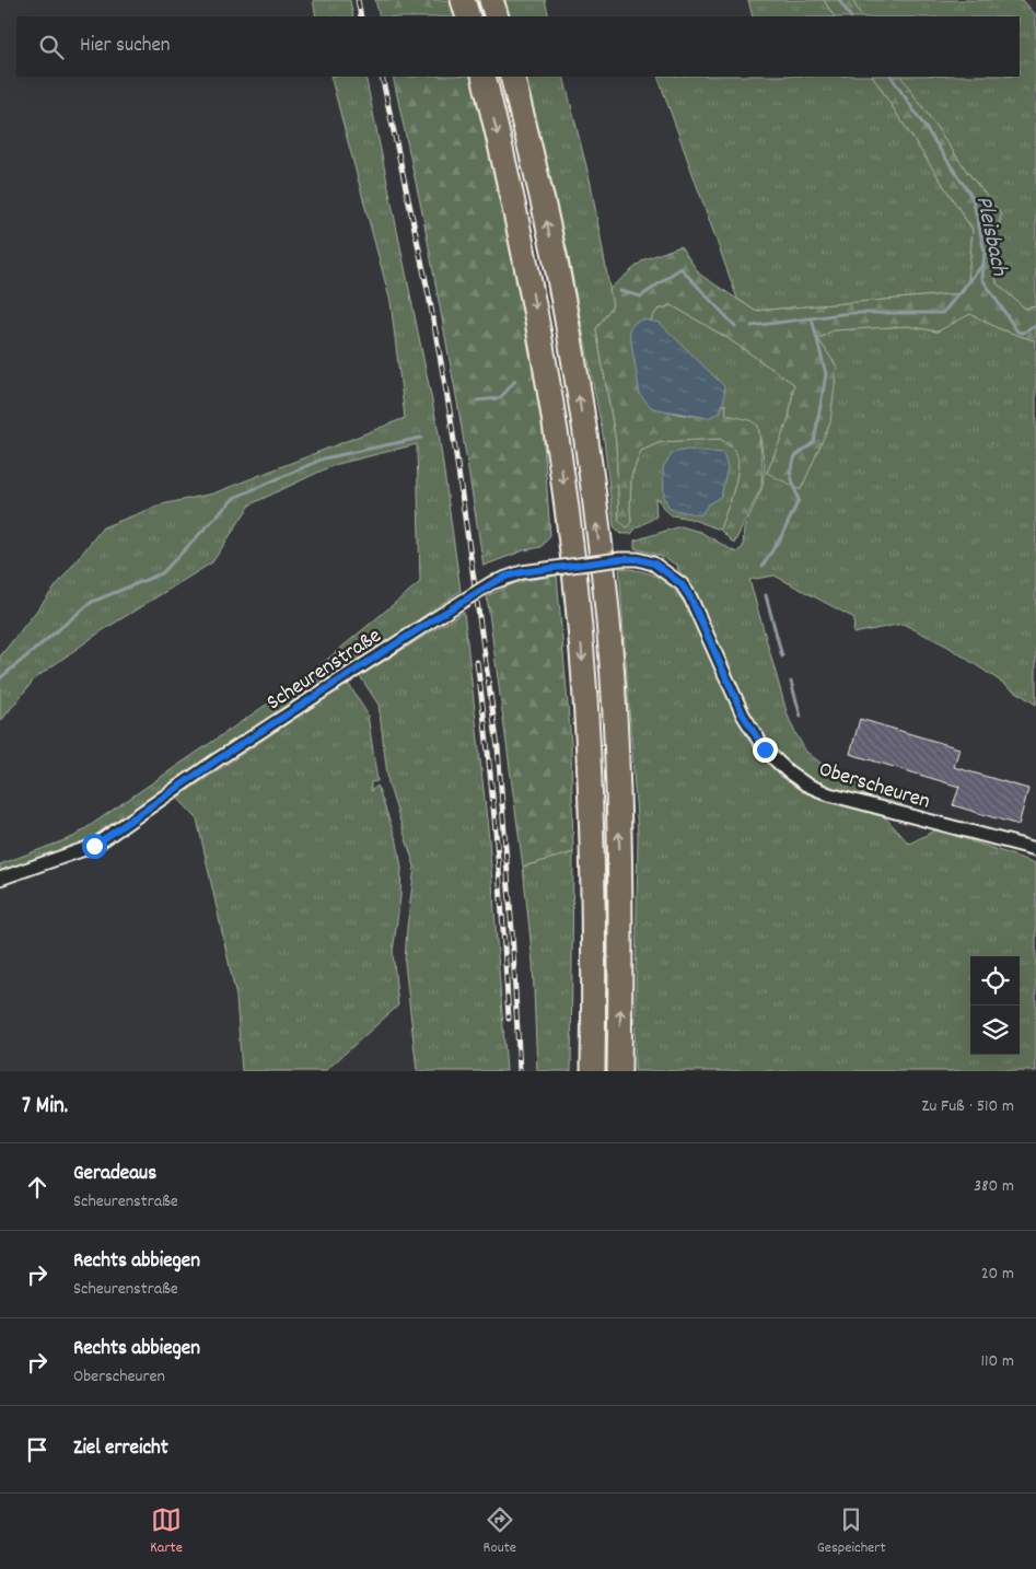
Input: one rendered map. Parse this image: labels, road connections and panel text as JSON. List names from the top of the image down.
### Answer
{
  "streets": {
    "street": ["Scheurenstraße", "Oberscheuren"]
  },
  "crossings": [
    ["Scheurenstraße", "Oberscheuren"]
  ],
  "water": ["Pleisbach"],
  "page": {
    "search": "Hier suchen",
    "heading": ["7 Min.", "Zu Fuß · 510 m"],
    "list": [
      ["Geradeaus", "Scheurenstraße", "380 m"],
      ["Rechts abbiegen", "Scheurenstraße", "20 m"],
      ["Rechts abbiegen", "Oberscheuren", "110 m"],
      "Ziel erreicht"
    ],
    "nav": ["Karte", "Route", "Gespeichert"]
  }
}
